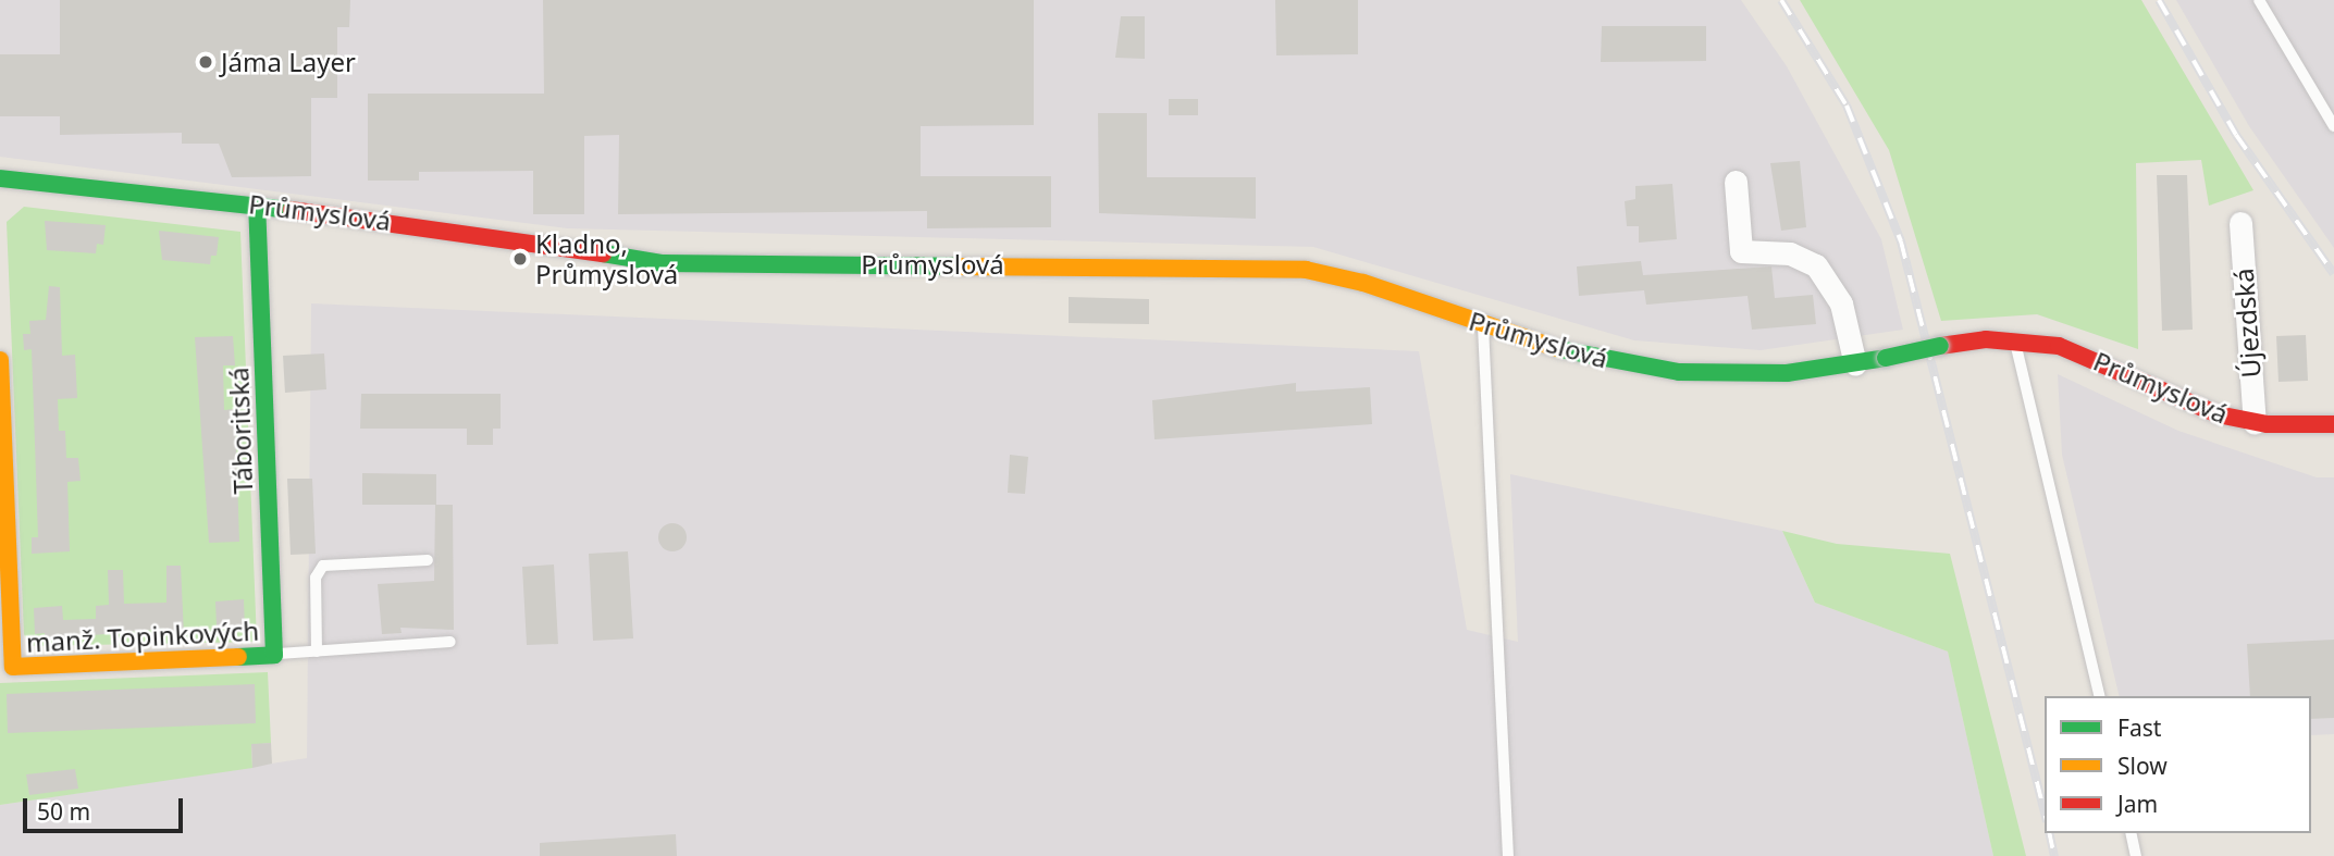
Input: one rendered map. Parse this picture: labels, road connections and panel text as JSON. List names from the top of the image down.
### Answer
{
  "streets": {
    "street": [
      "Průmyslová",
      "Újezdská",
      "Táboritská",
      "manž. Topinkových"
    ]
  },
  "crossings": [
    ["Průmyslová", "Újezdská"],
    ["Průmyslová", "Táboritská"],
    ["Táboritská", "manž. Topinkových"]
  ],
  "places": ["Jáma Layer", "Kladno, Průmyslová"],
  "legend": ["Fast", "Slow", "Jam"],
  "scale_bar": "50 m"
}
